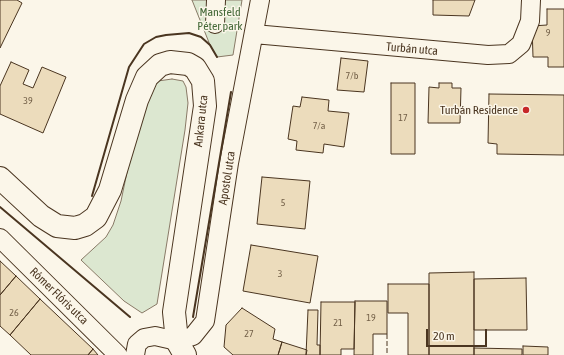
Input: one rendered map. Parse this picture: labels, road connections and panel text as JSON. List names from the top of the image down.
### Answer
{
  "streets": {
    "street": [
      "Turbán utca",
      "Ankara utca",
      "Apostol utca",
      "Rómer Flóris utca"
    ]
  },
  "crossings": [
    ["Turbán utca", "Apostol utca"],
    ["Ankara utca", "Apostol utca"]
  ],
  "parks": ["Mansfeld Péter park"],
  "places": ["Turbán Residence"],
  "house_numbers": [
    "9",
    "7/b",
    "39",
    "17",
    "7/a",
    "5",
    "3",
    "26",
    "19",
    "21",
    "27"
  ],
  "scale_bar": "20 m"
}
